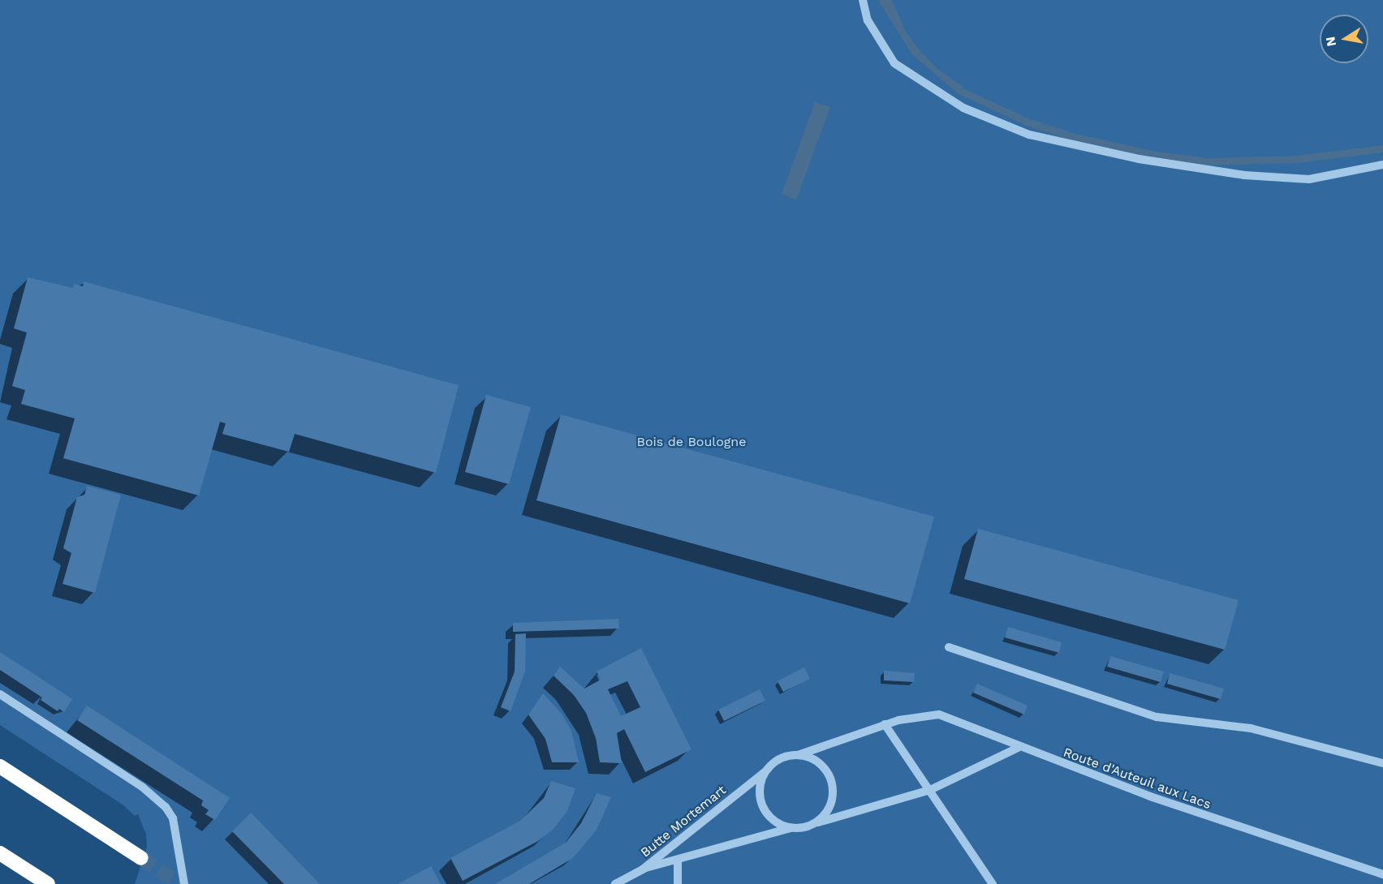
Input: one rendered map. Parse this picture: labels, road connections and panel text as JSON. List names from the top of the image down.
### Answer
{
  "streets": {
    "street": ["Route d'Auteuil aux Lacs", "Butte Mortemart"]
  },
  "crossings": [
    ["Route d'Auteuil aux Lacs", "Butte Mortemart"]
  ],
  "parks": ["Bois de Boulogne"],
  "north": "left"
}
